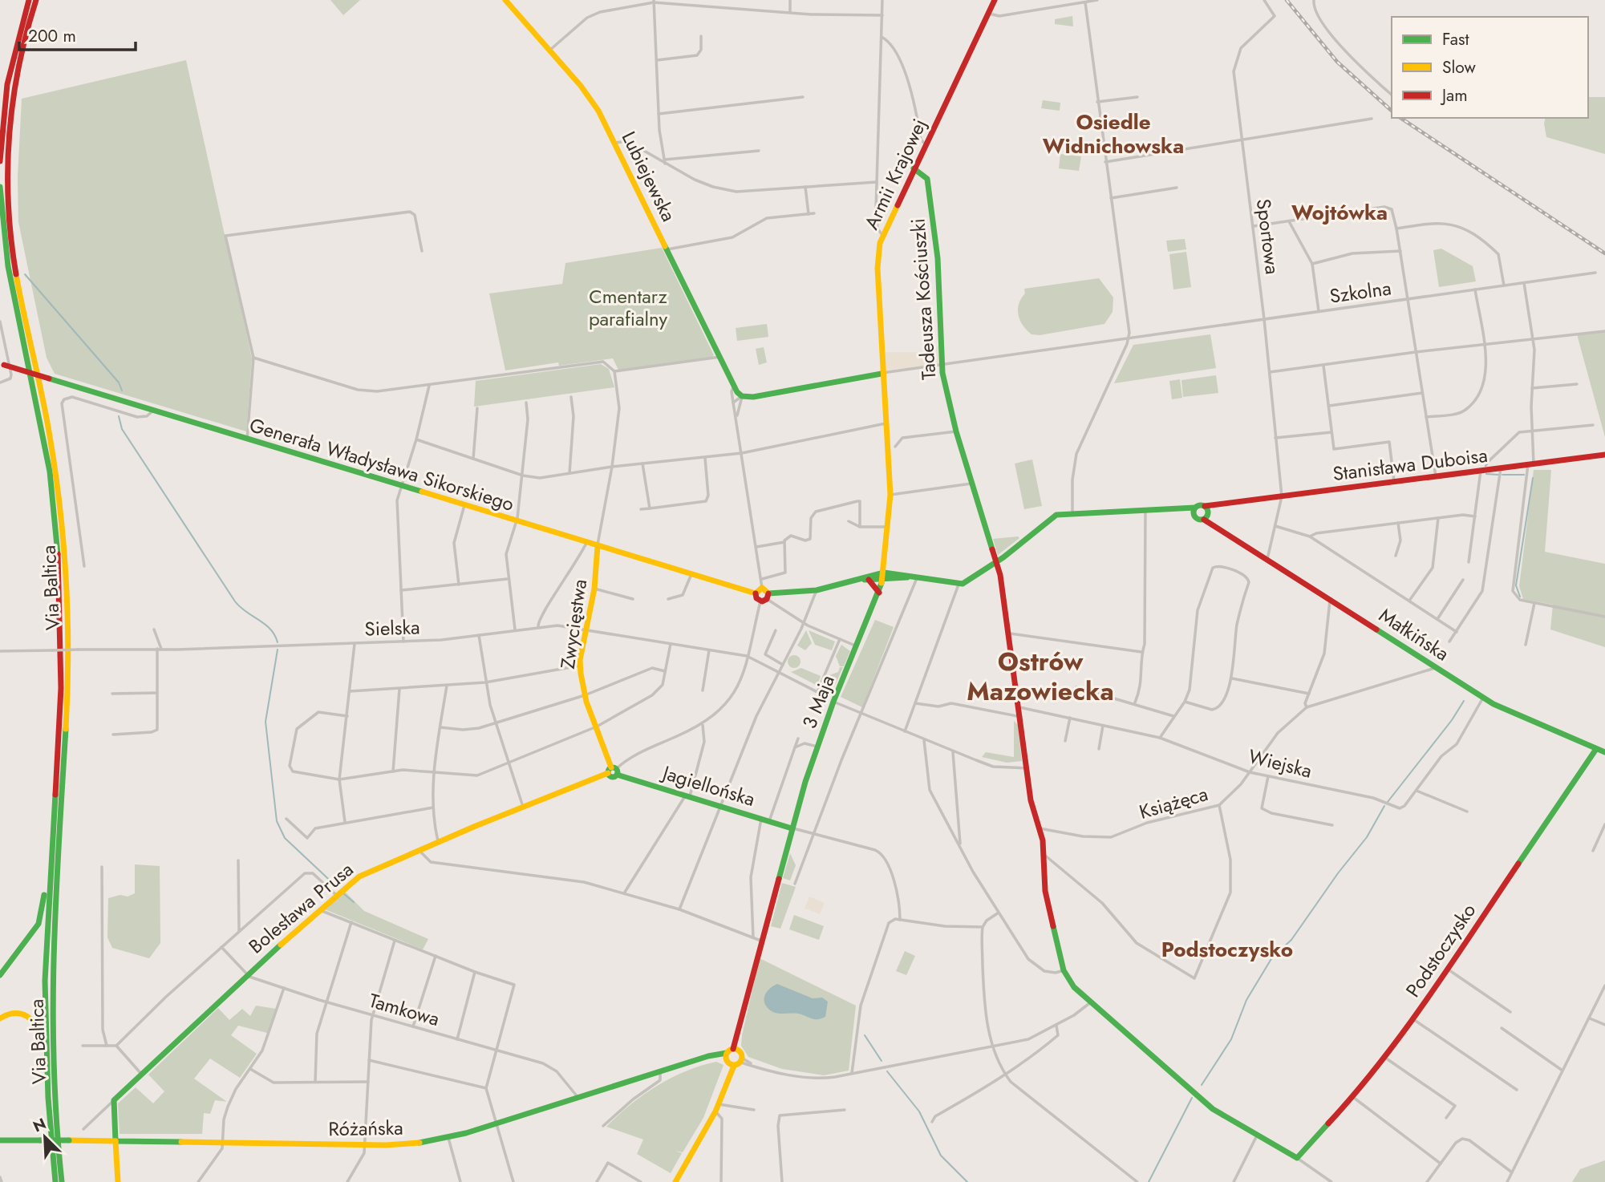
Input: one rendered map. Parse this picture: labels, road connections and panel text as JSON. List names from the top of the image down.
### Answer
{
  "streets": {
    "main road": [
      "Armii Krajowej",
      "Lubiejewska",
      "Tadeusza Kościuszki",
      "Generała Władysława Sikorskiego",
      "Stanisława Duboisa",
      "Via Baltica",
      "Zwycięstwa",
      "Małkińska",
      "3 Maja",
      "Jagiellońska",
      "Bolesława Prusa",
      "Podstoczysko",
      "Różańska"
    ],
    "street": [
      "Sportowa",
      "Szkolna",
      "Sielska",
      "Wiejska",
      "Książęca",
      "Tamkowa"
    ]
  },
  "crossings": [
    ["Armii Krajowej", "Szkolna"],
    ["Armii Krajowej", "Tadeusza Kościuszki"],
    ["Armii Krajowej", "3 Maja"],
    ["Sportowa", "Szkolna"],
    ["Sportowa", "Stanisława Duboisa"],
    ["Sportowa", "Małkińska"],
    ["Szkolna", "Tadeusza Kościuszki"],
    ["Szkolna", "3 Maja"],
    ["Tadeusza Kościuszki", "Wiejska"],
    ["Tadeusza Kościuszki", "Książęca"],
    ["Generała Władysława Sikorskiego", "Zwycięstwa"],
    ["Stanisława Duboisa", "Małkińska"],
    ["Zwycięstwa", "Sielska"],
    ["Zwycięstwa", "Jagiellońska"],
    ["Zwycięstwa", "Bolesława Prusa"],
    ["Sielska", "Bolesława Prusa"],
    ["Małkińska", "Wiejska"],
    ["Małkińska", "Książęca"],
    ["Małkińska", "Podstoczysko"],
    ["3 Maja", "Jagiellońska"],
    ["Wiejska", "Książęca"],
    ["Jagiellońska", "Bolesława Prusa"],
    ["Bolesława Prusa", "Tamkowa"],
    ["Tamkowa", "Różańska"]
  ],
  "districts": [
    "Osiedle Widnichowska",
    "Wojtówka",
    "Ostrów Mazowiecka",
    "Podstoczysko"
  ],
  "parks": ["Cmentarz parafialny"],
  "legend": ["Fast", "Slow", "Jam"],
  "scale_bar": "200 m",
  "north": "top left"
}
